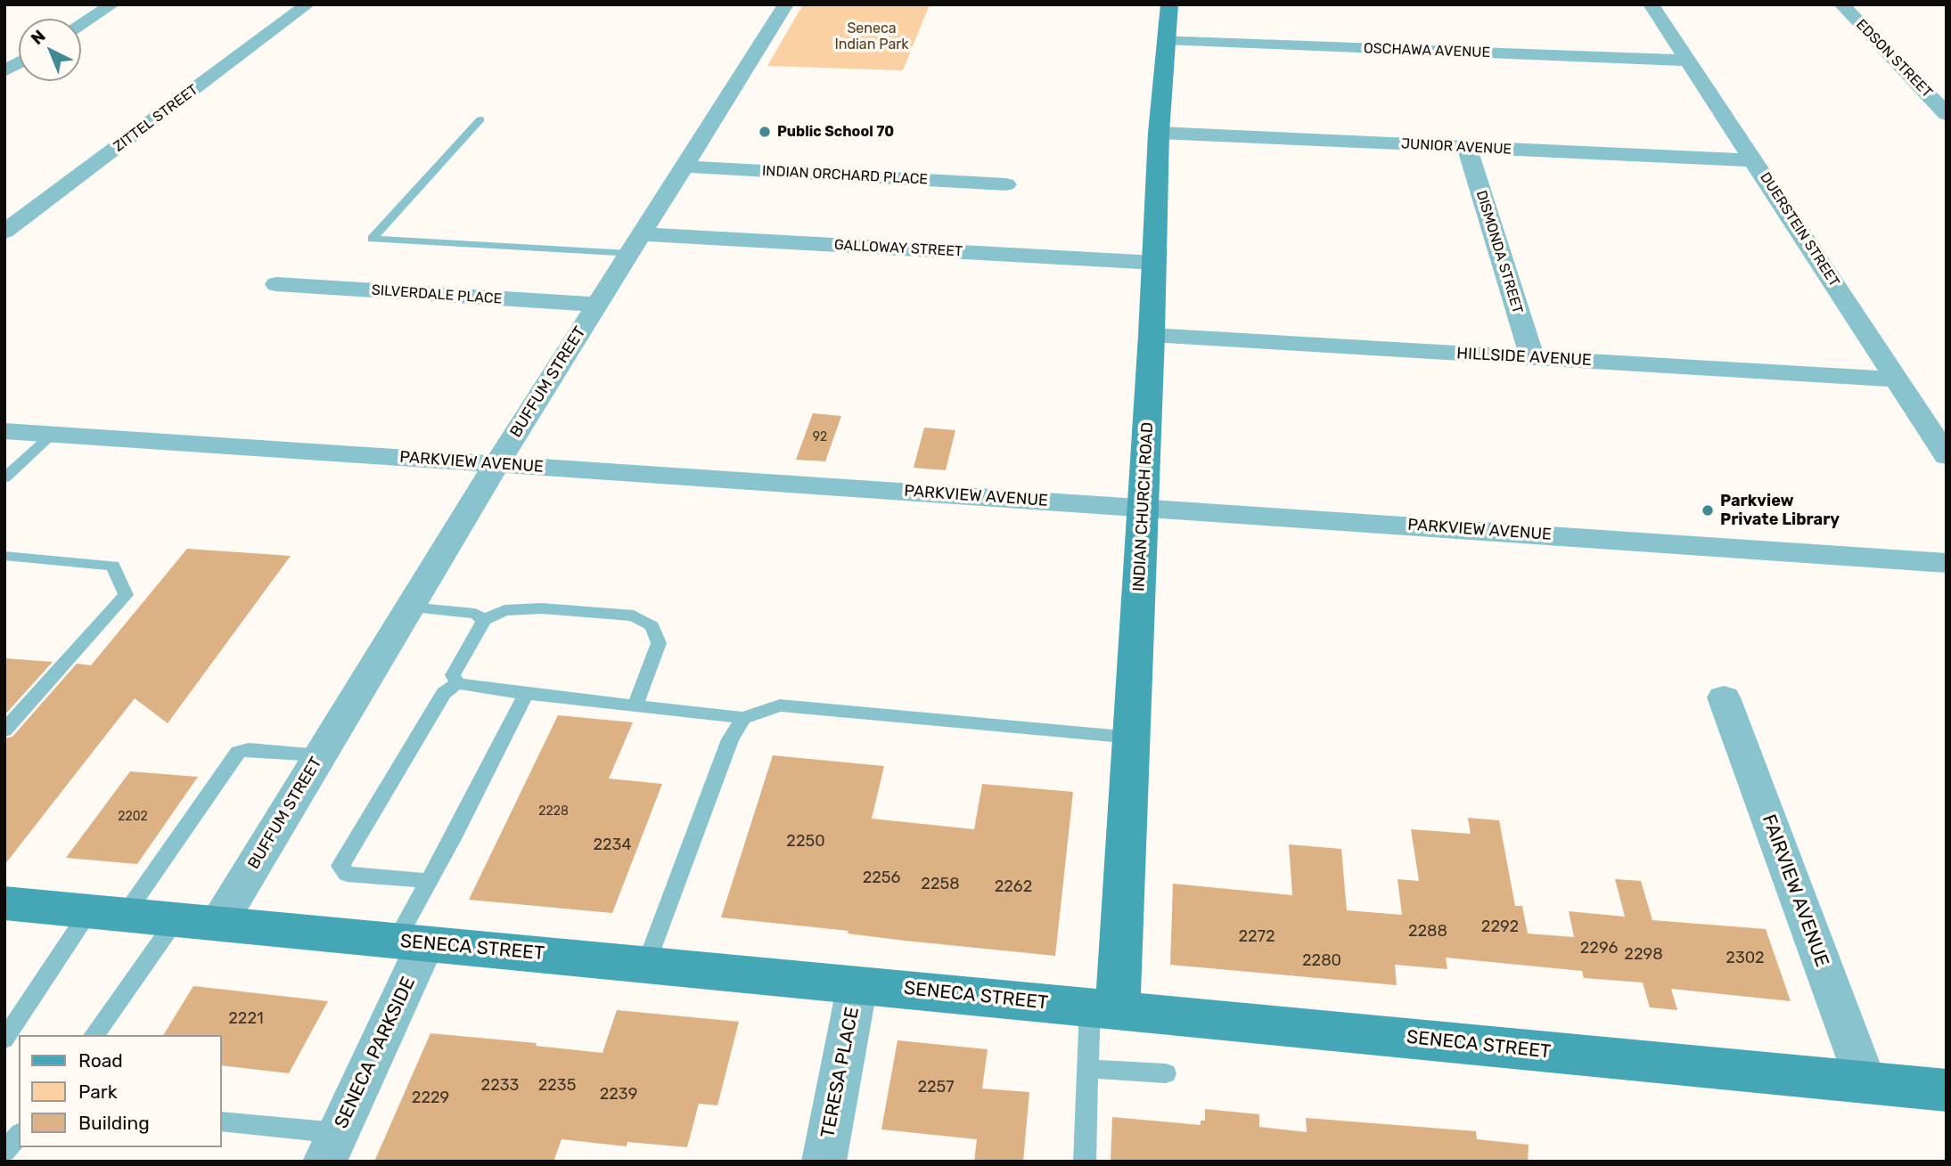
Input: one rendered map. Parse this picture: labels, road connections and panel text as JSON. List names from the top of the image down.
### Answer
{
  "streets": {
    "street": [
      "OSCHAWA AVENUE",
      "EDSON STREET",
      "ZITTEL STREET",
      "JUNIOR AVENUE",
      "INDIAN ORCHARD PLACE",
      "DUERSTEIN STREET",
      "GALLOWAY STREET",
      "DISMONDA STREET",
      "SILVERDALE PLACE",
      "HILLSIDE AVENUE",
      "BUFFUM STREET",
      "PARKVIEW AVENUE",
      "INDIAN CHURCH ROAD",
      "FAIRVIEW AVENUE",
      "SENECA STREET",
      "SENECA PARKSIDE",
      "TERESA PLACE"
    ]
  },
  "crossings": [
    ["OSCHAWA AVENUE", "DUERSTEIN STREET"],
    ["OSCHAWA AVENUE", "INDIAN CHURCH ROAD"],
    ["JUNIOR AVENUE", "DUERSTEIN STREET"],
    ["JUNIOR AVENUE", "DISMONDA STREET"],
    ["JUNIOR AVENUE", "INDIAN CHURCH ROAD"],
    ["INDIAN ORCHARD PLACE", "BUFFUM STREET"],
    ["DUERSTEIN STREET", "HILLSIDE AVENUE"],
    ["GALLOWAY STREET", "BUFFUM STREET"],
    ["GALLOWAY STREET", "INDIAN CHURCH ROAD"],
    ["DISMONDA STREET", "HILLSIDE AVENUE"],
    ["SILVERDALE PLACE", "BUFFUM STREET"],
    ["HILLSIDE AVENUE", "INDIAN CHURCH ROAD"],
    ["BUFFUM STREET", "PARKVIEW AVENUE"],
    ["BUFFUM STREET", "SENECA STREET"],
    ["PARKVIEW AVENUE", "INDIAN CHURCH ROAD"],
    ["INDIAN CHURCH ROAD", "SENECA STREET"],
    ["FAIRVIEW AVENUE", "SENECA STREET"],
    ["SENECA STREET", "SENECA PARKSIDE"],
    ["SENECA STREET", "TERESA PLACE"]
  ],
  "parks": ["Seneca Indian Park"],
  "places": ["Public School 70", "Parkview Private Library"],
  "house_numbers": [
    "92",
    "2228",
    "2202",
    "2250",
    "2234",
    "2256",
    "2258",
    "2262",
    "2292",
    "2288",
    "2272",
    "2296",
    "2298",
    "2302",
    "2280",
    "2221",
    "2233",
    "2235",
    "2257",
    "2239",
    "2229"
  ],
  "legend": ["Road", "Park", "Building"],
  "north": "top left"
}
